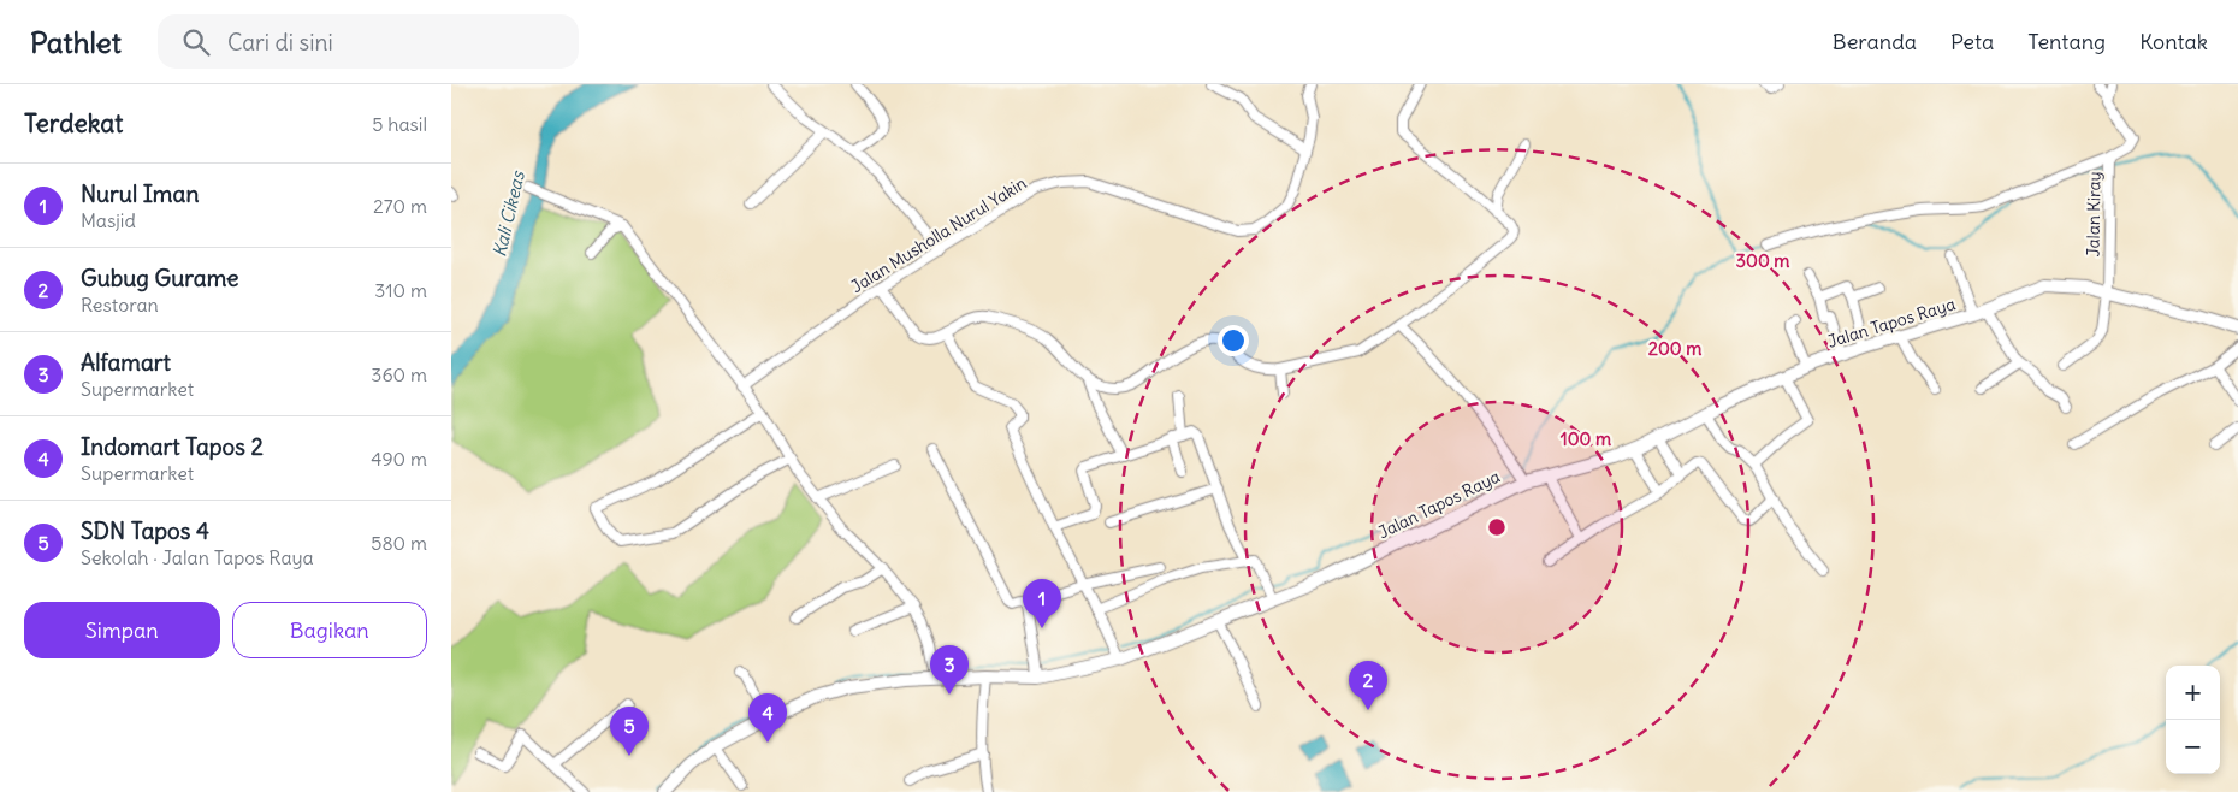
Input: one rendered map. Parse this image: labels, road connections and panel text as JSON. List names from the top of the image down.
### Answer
{
  "streets": {
    "main road": ["Jalan Tapos Raya"],
    "street": ["Jalan Kiray", "Jalan Musholla Nurul Yakin"]
  },
  "crossings": [
    ["Jalan Kiray", "Jalan Tapos Raya"]
  ],
  "water": ["Kali Cikeas"],
  "page": {
    "header": "Pathlet",
    "search": "Cari di sini",
    "nav": [
      "Beranda",
      "Peta",
      "Tentang",
      "Kontak"
    ],
    "heading": ["Terdekat", "5 hasil"],
    "list": [
      {
        "mark": "1",
        "name": "Nurul Iman",
        "note": "Masjid",
        "value": "270 m"
      },
      {
        "mark": "2",
        "name": "Gubug Gurame",
        "note": "Restoran",
        "value": "310 m"
      },
      {
        "mark": "3",
        "name": "Alfamart",
        "note": "Supermarket",
        "value": "360 m"
      },
      {
        "mark": "4",
        "name": "Indomart Tapos 2",
        "note": "Supermarket",
        "value": "490 m"
      },
      {
        "mark": "5",
        "name": "SDN Tapos 4",
        "note": "Sekolah · Jalan Tapos Raya",
        "value": "580 m"
      }
    ],
    "pins": [
      "1",
      "3",
      "2",
      "4",
      "5"
    ],
    "buttons": ["Simpan", "Bagikan"],
    "map_buttons": ["+", "−"]
  },
  "rings": ["300 m", "200 m", "100 m"]
}
